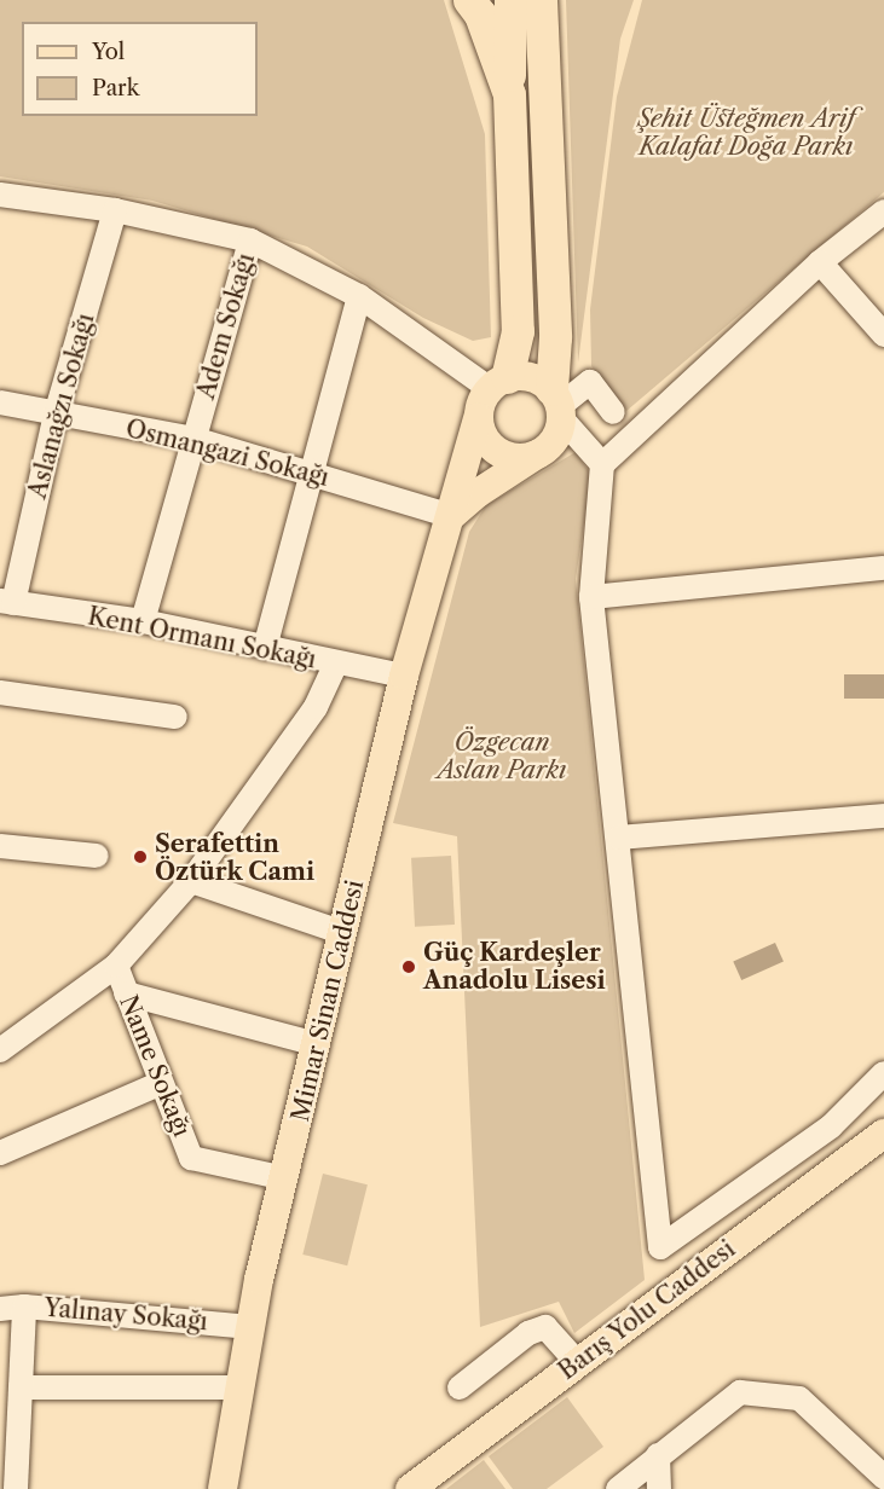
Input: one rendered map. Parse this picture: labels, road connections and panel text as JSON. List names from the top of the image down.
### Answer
{
  "streets": {
    "main road": ["Mimar Sinan Caddesi", "Barış Yolu Caddesi"],
    "street": [
      "Adem Sokağı",
      "Aslanağzı Sokağı",
      "Osmangazi Sokağı",
      "Kent Ormanı Sokağı",
      "Name Sokağı",
      "Yalınay Sokağı"
    ]
  },
  "crossings": [
    ["Adem Sokağı", "Osmangazi Sokağı"],
    ["Adem Sokağı", "Kent Ormanı Sokağı"],
    ["Aslanağzı Sokağı", "Osmangazi Sokağı"],
    ["Aslanağzı Sokağı", "Kent Ormanı Sokağı"],
    ["Osmangazi Sokağı", "Mimar Sinan Caddesi"],
    ["Kent Ormanı Sokağı", "Mimar Sinan Caddesi"],
    ["Mimar Sinan Caddesi", "Name Sokağı"],
    ["Mimar Sinan Caddesi", "Yalınay Sokağı"]
  ],
  "parks": ["Şehit Üsteğmen Arif Kalafat Doğa Parkı", "Özgecan Aslan Parkı"],
  "places": ["Şerafettin Öztürk Cami", "Güç Kardeşler Anadolu Lisesi"],
  "legend": ["Yol", "Park"]
}
